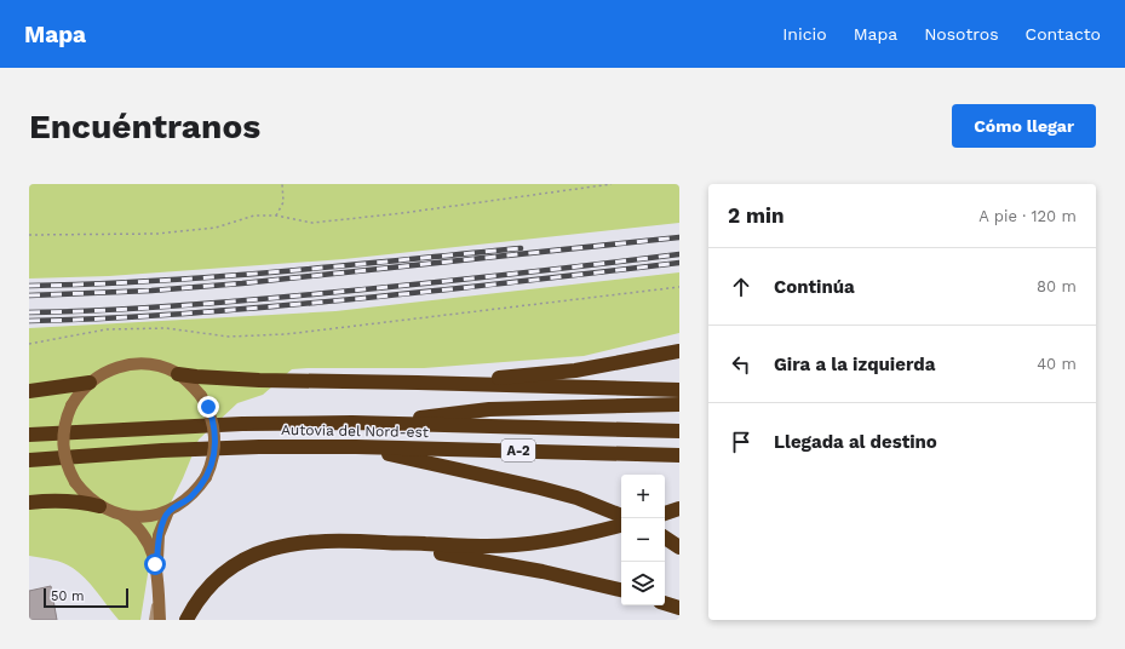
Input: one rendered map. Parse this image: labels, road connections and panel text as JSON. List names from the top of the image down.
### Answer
{
  "streets": {
    "highway": ["Autovia del Nord-est", "A-2"]
  },
  "scale_bar": "50 m",
  "page": {
    "header": "Mapa",
    "nav": [
      "Inicio",
      "Mapa",
      "Nosotros",
      "Contacto"
    ],
    "buttons": "Cómo llegar",
    "title": "Encuéntranos",
    "heading": ["2 min", "A pie · 120 m"],
    "list": [
      ["Continúa", "80 m"],
      ["Gira a la izquierda", "40 m"],
      "Llegada al destino"
    ],
    "map_buttons": ["+", "−"],
    "scale": "50 m"
  }
}
